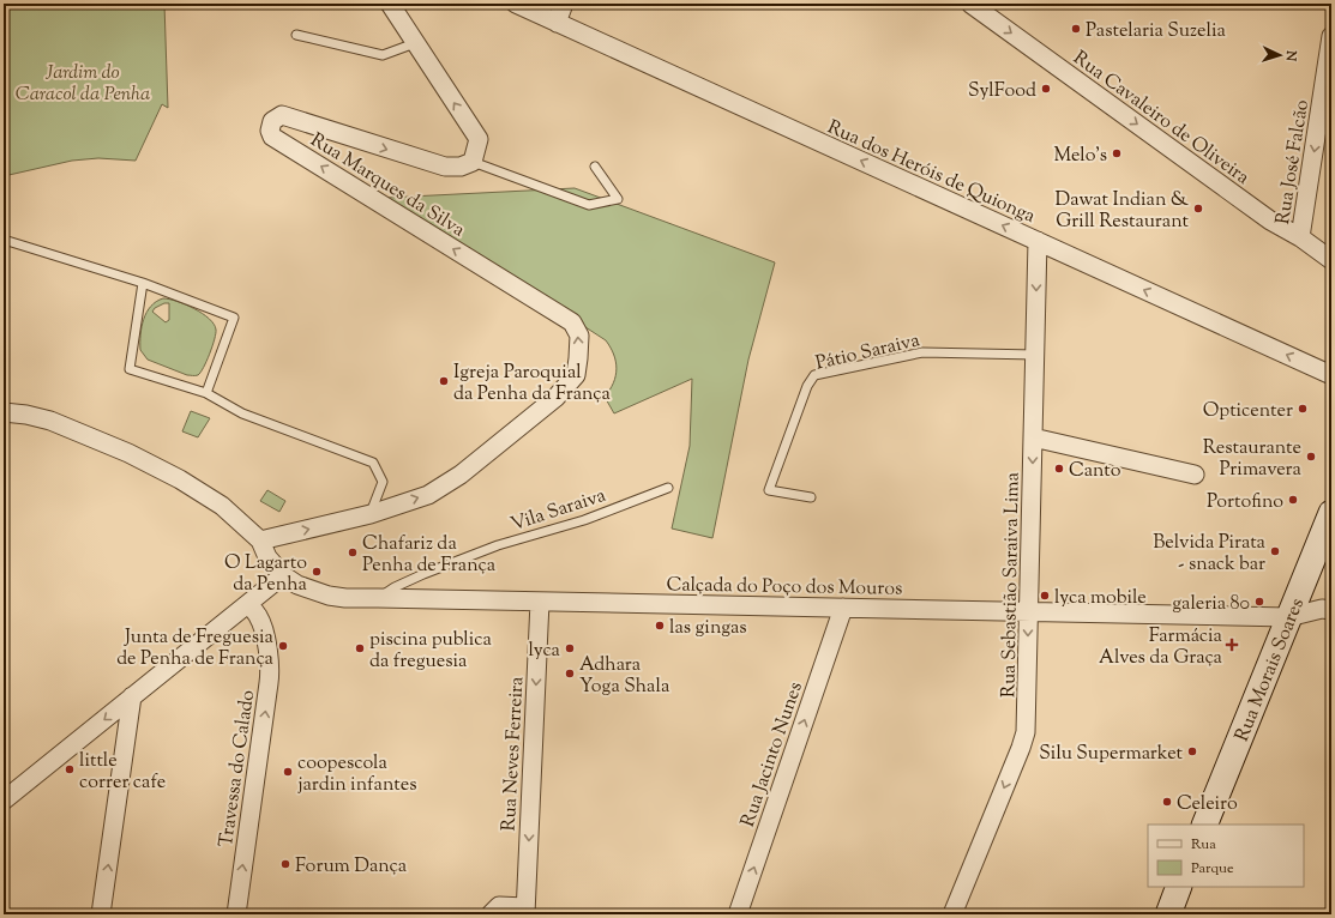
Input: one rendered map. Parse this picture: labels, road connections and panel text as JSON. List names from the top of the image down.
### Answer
{
  "streets": {
    "main road": ["Rua Morais Soares"],
    "street": [
      "Rua Cavaleiro de Oliveira",
      "Rua José Falcão",
      "Rua dos Heróis de Quionga",
      "Rua Marques da Silva",
      "Calçada do Poço dos Mouros",
      "Rua Sebastião Saraiva Lima",
      "Rua Neves Ferreira",
      "Rua Jacinto Nunes",
      "Travessa do Calado"
    ],
    "lane": ["Pátio Saraiva", "Vila Saraiva"]
  },
  "crossings": [
    ["Rua Cavaleiro de Oliveira", "Rua José Falcão"],
    ["Rua dos Heróis de Quionga", "Rua Sebastião Saraiva Lima"],
    ["Pátio Saraiva", "Rua Sebastião Saraiva Lima"],
    ["Vila Saraiva", "Calçada do Poço dos Mouros"],
    ["Calçada do Poço dos Mouros", "Rua Sebastião Saraiva Lima"],
    ["Calçada do Poço dos Mouros", "Rua Morais Soares"],
    ["Calçada do Poço dos Mouros", "Rua Neves Ferreira"],
    ["Calçada do Poço dos Mouros", "Rua Jacinto Nunes"]
  ],
  "one_way": [
    "Rua Cavaleiro de Oliveira",
    "Rua José Falcão",
    "Rua dos Heróis de Quionga",
    "Rua Sebastião Saraiva Lima",
    "Rua Neves Ferreira",
    "Rua Jacinto Nunes"
  ],
  "parks": ["Jardim do Caracol da Penha"],
  "places": {
    "other": [
      "Pastelaria Suzelia",
      "SylFood",
      "Melo's",
      "Dawat Indian & Grill Restaurant",
      "Igreja Paroquial da Penha da França",
      "Opticenter",
      "Restaurante Primavera",
      "Canto",
      "Portofino",
      "Belvida Pirata - snack bar",
      "Chafariz da Penha de França",
      "O Lagarto da Penha",
      "lyca mobile",
      "galeria 80",
      "las gingas",
      "Junta de Freguesia de Penha de França",
      "piscina publica da freguesia",
      "lyca",
      "Adhara Yoga Shala",
      "Silu Supermarket",
      "little correr cafe",
      "coopescola jardin infantes",
      "Celeiro",
      "Forum Dança"
    ],
    "health": ["Farmácia Alves da Graça"]
  },
  "legend": ["Rua", "Parque"],
  "north": "right"
}
